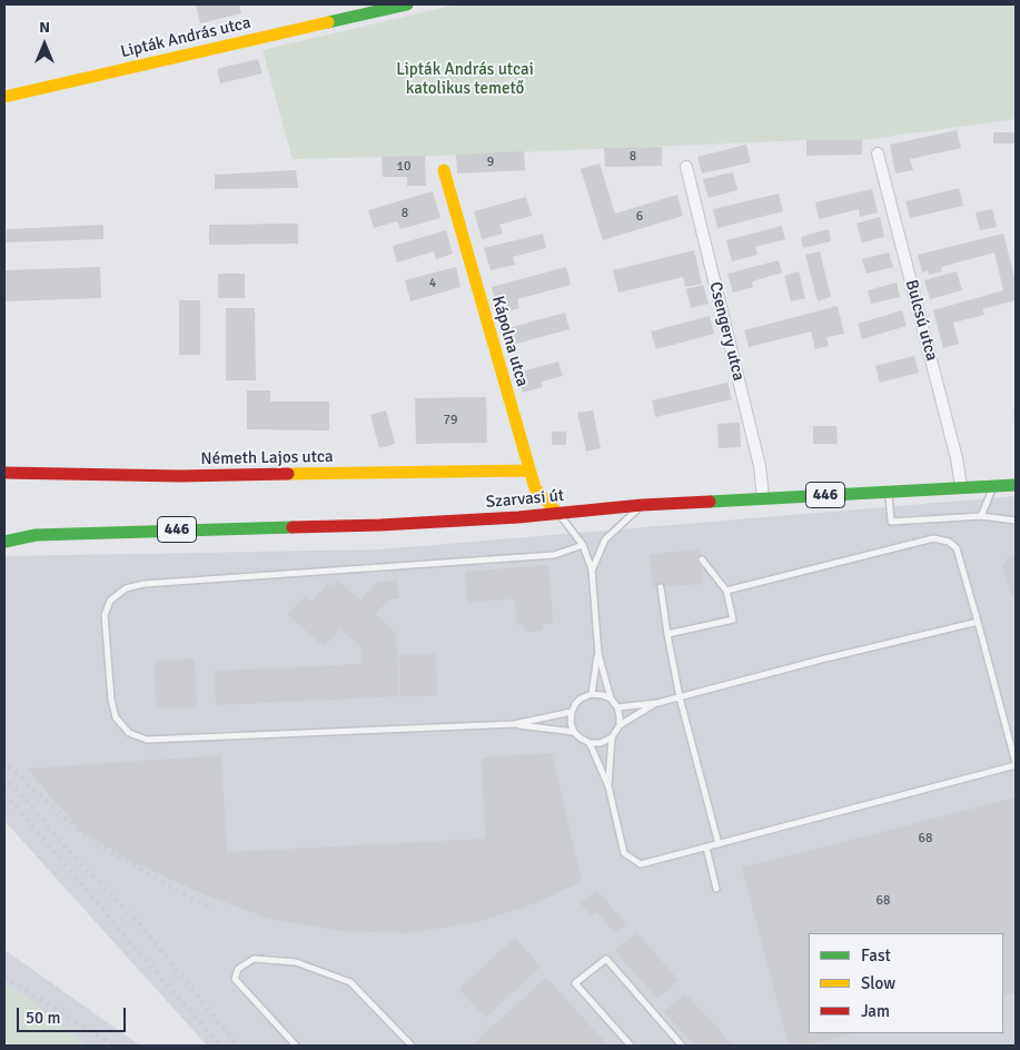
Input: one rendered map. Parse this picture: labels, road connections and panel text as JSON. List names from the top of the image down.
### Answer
{
  "streets": {
    "street": [
      "Lipták András utca",
      "Bulcsú utca",
      "Csengery utca",
      "Kápolna utca",
      "Németh Lajos utca",
      "446",
      "Szarvasi út"
    ]
  },
  "crossings": [
    ["Bulcsú utca", "Szarvasi út"],
    ["Csengery utca", "Szarvasi út"],
    ["Kápolna utca", "Németh Lajos utca"],
    ["Kápolna utca", "Szarvasi út"]
  ],
  "parks": ["Lipták András utcai katolikus temető"],
  "house_numbers": [
    "8",
    "9",
    "10",
    "8",
    "6",
    "4",
    "79",
    "68",
    "68"
  ],
  "legend": ["Fast", "Slow", "Jam"],
  "scale_bar": "50 m",
  "north": "top"
}
